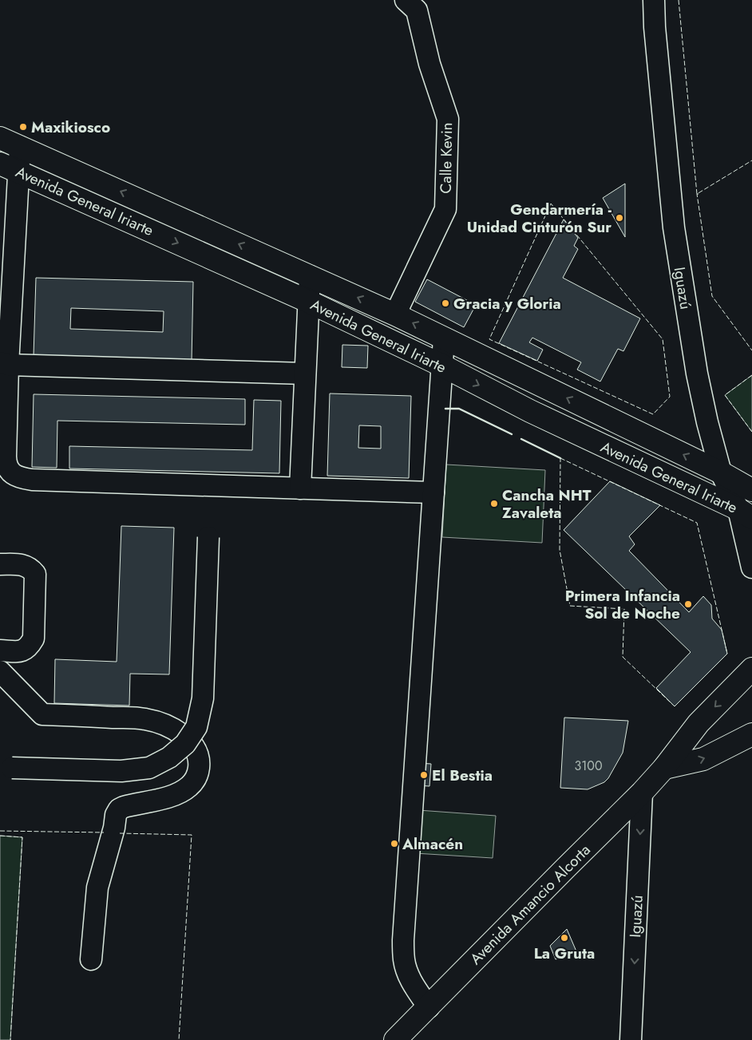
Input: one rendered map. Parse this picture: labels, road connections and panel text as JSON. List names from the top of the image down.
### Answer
{
  "streets": {
    "main road": ["Avenida General Iriarte", "Avenida Amancio Alcorta"],
    "street": ["Calle Kevin", "Iguazú"]
  },
  "crossings": [
    ["Calle Kevin", "Avenida General Iriarte"],
    ["Avenida General Iriarte", "Iguazú"],
    ["Iguazú", "Avenida Amancio Alcorta"]
  ],
  "places": [
    "Maxikiosco",
    "Gendarmería - Unidad Cinturón Sur",
    "Gracia y Gloria",
    "Cancha NHT Zavaleta",
    "Primera Infancia Sol de Noche",
    "El Bestia",
    "Almacén",
    "La Gruta"
  ],
  "house_numbers": ["3100"]
}
